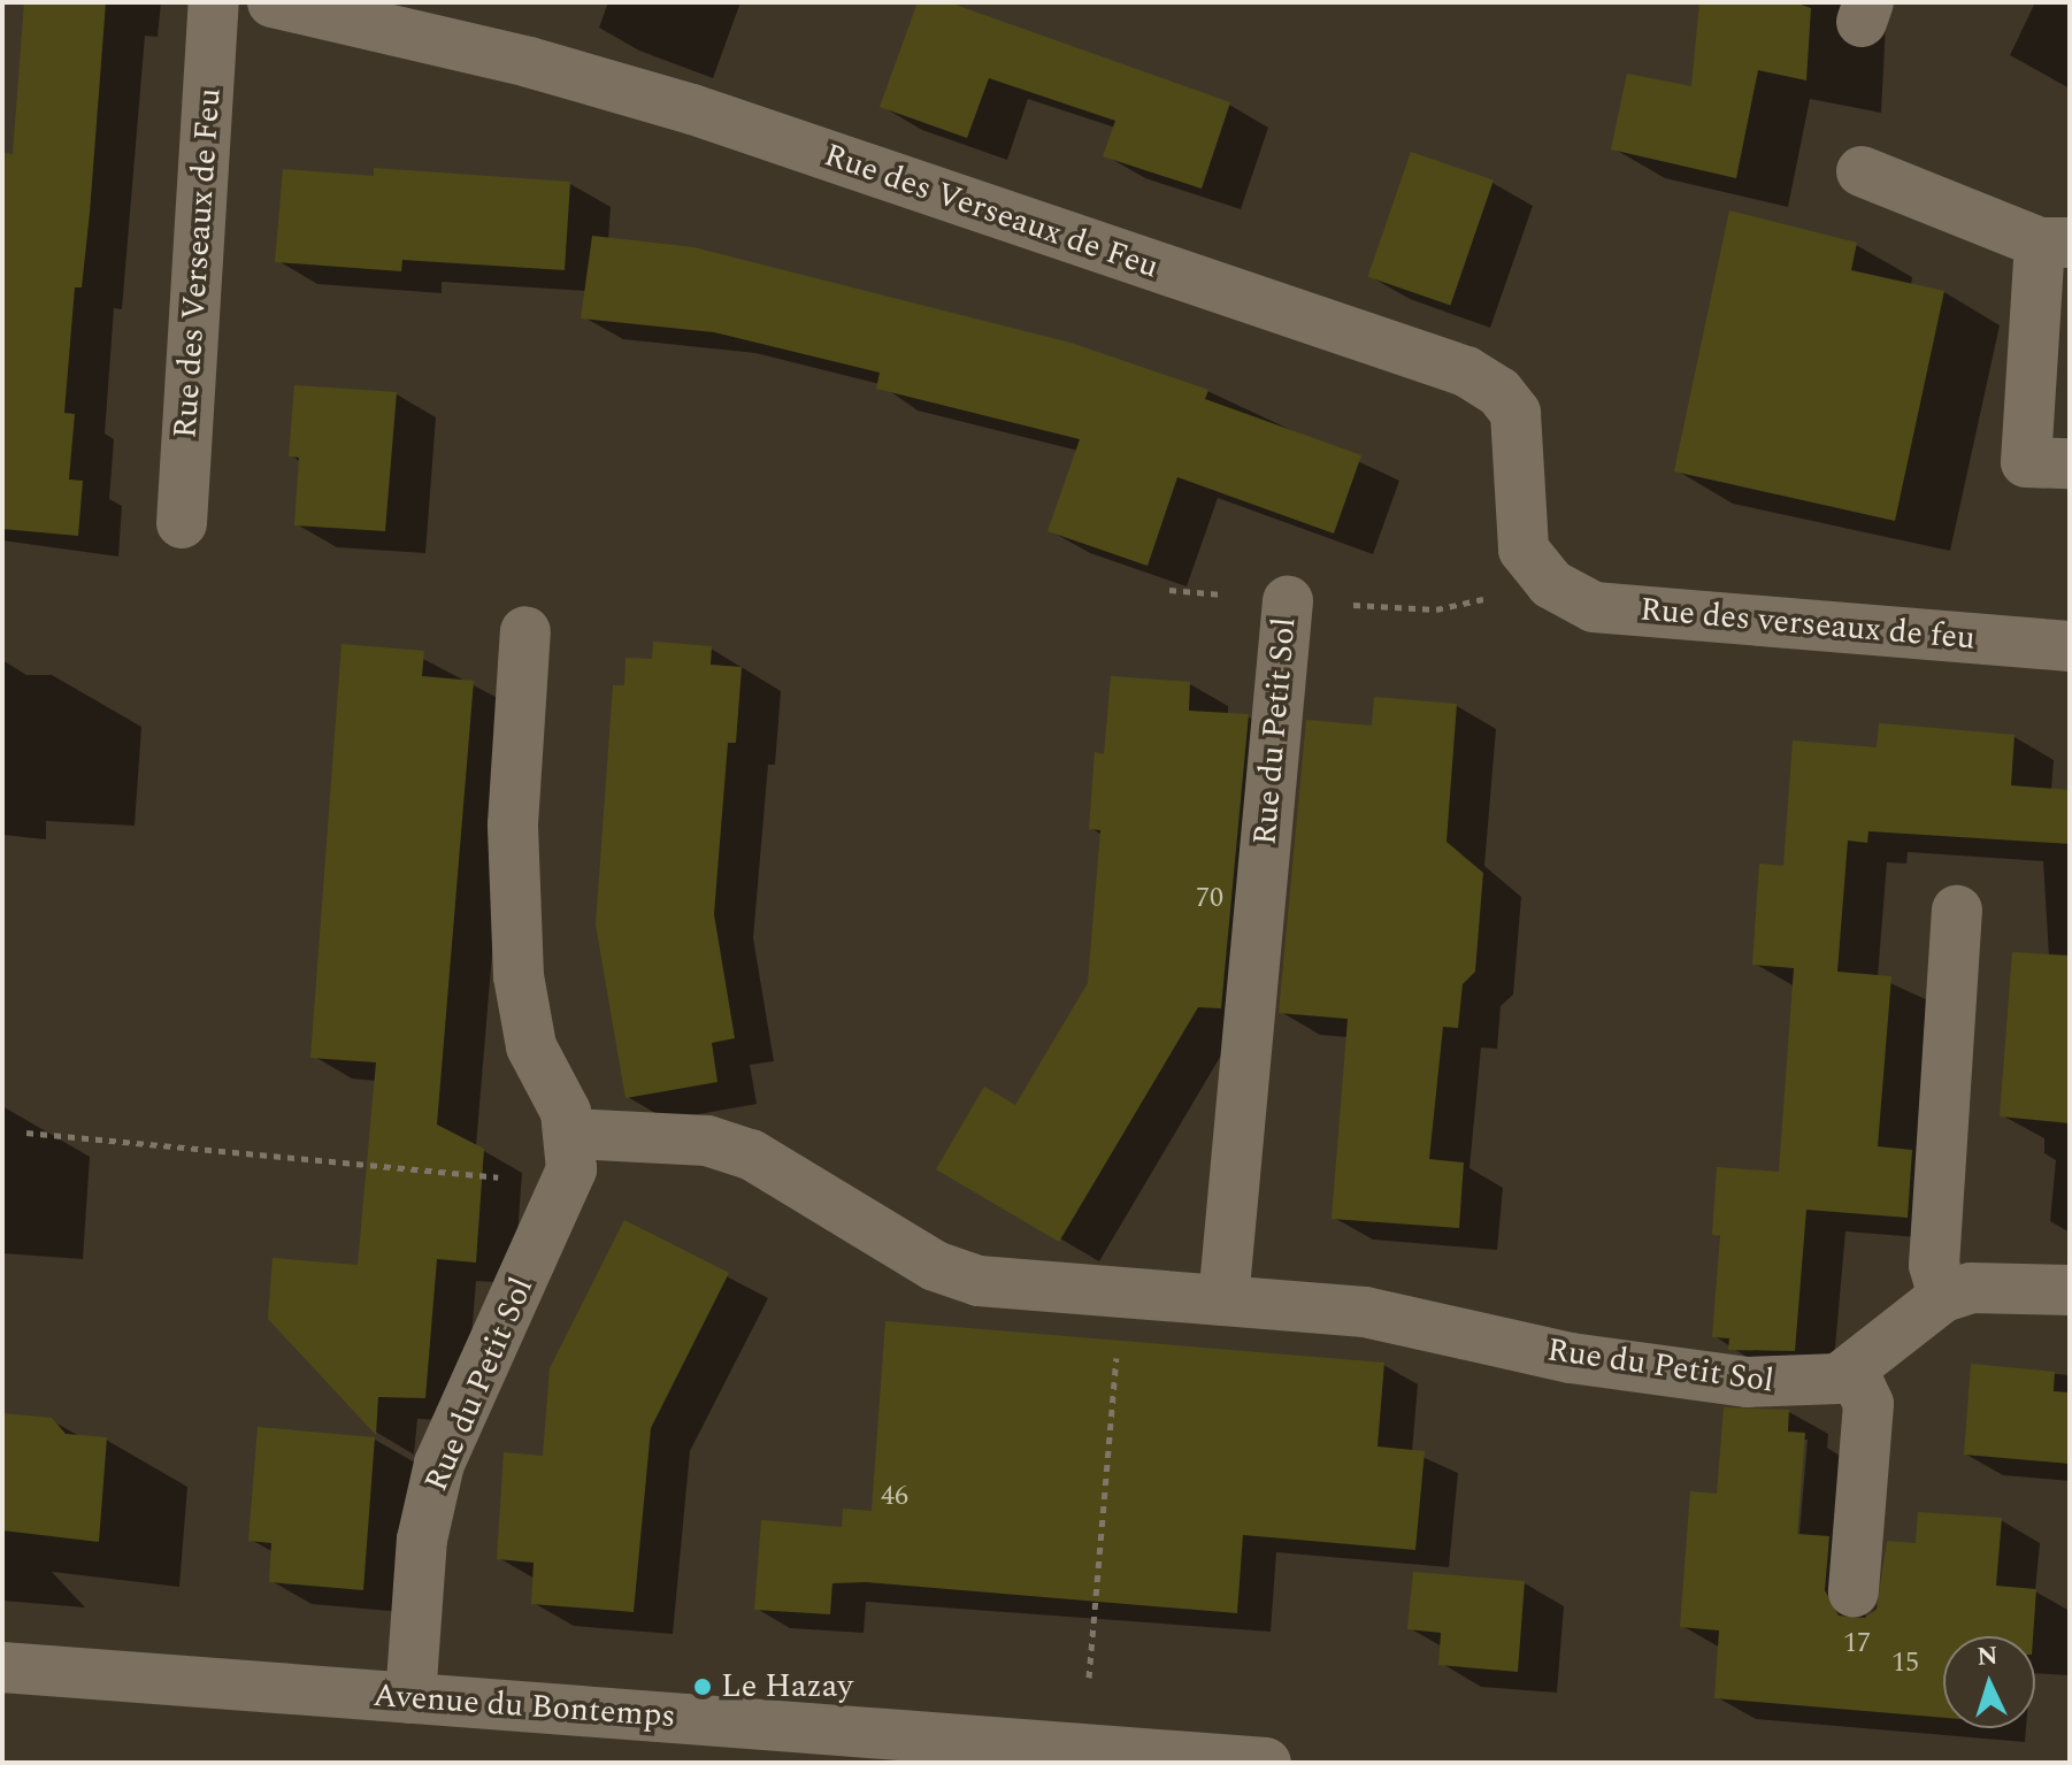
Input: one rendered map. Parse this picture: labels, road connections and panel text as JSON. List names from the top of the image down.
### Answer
{
  "streets": {
    "street": [
      "Rue des Verseaux de Feu",
      "Rue des verseaux de feu",
      "Rue du Petit Sol",
      "Avenue du Bontemps"
    ]
  },
  "crossings": [
    ["Rue des Verseaux de Feu", "Rue des verseaux de feu"],
    ["Rue du Petit Sol", "Avenue du Bontemps"]
  ],
  "places": ["Le Hazay"],
  "house_numbers": [
    "70",
    "46",
    "17",
    "15"
  ],
  "north": "top"
}
